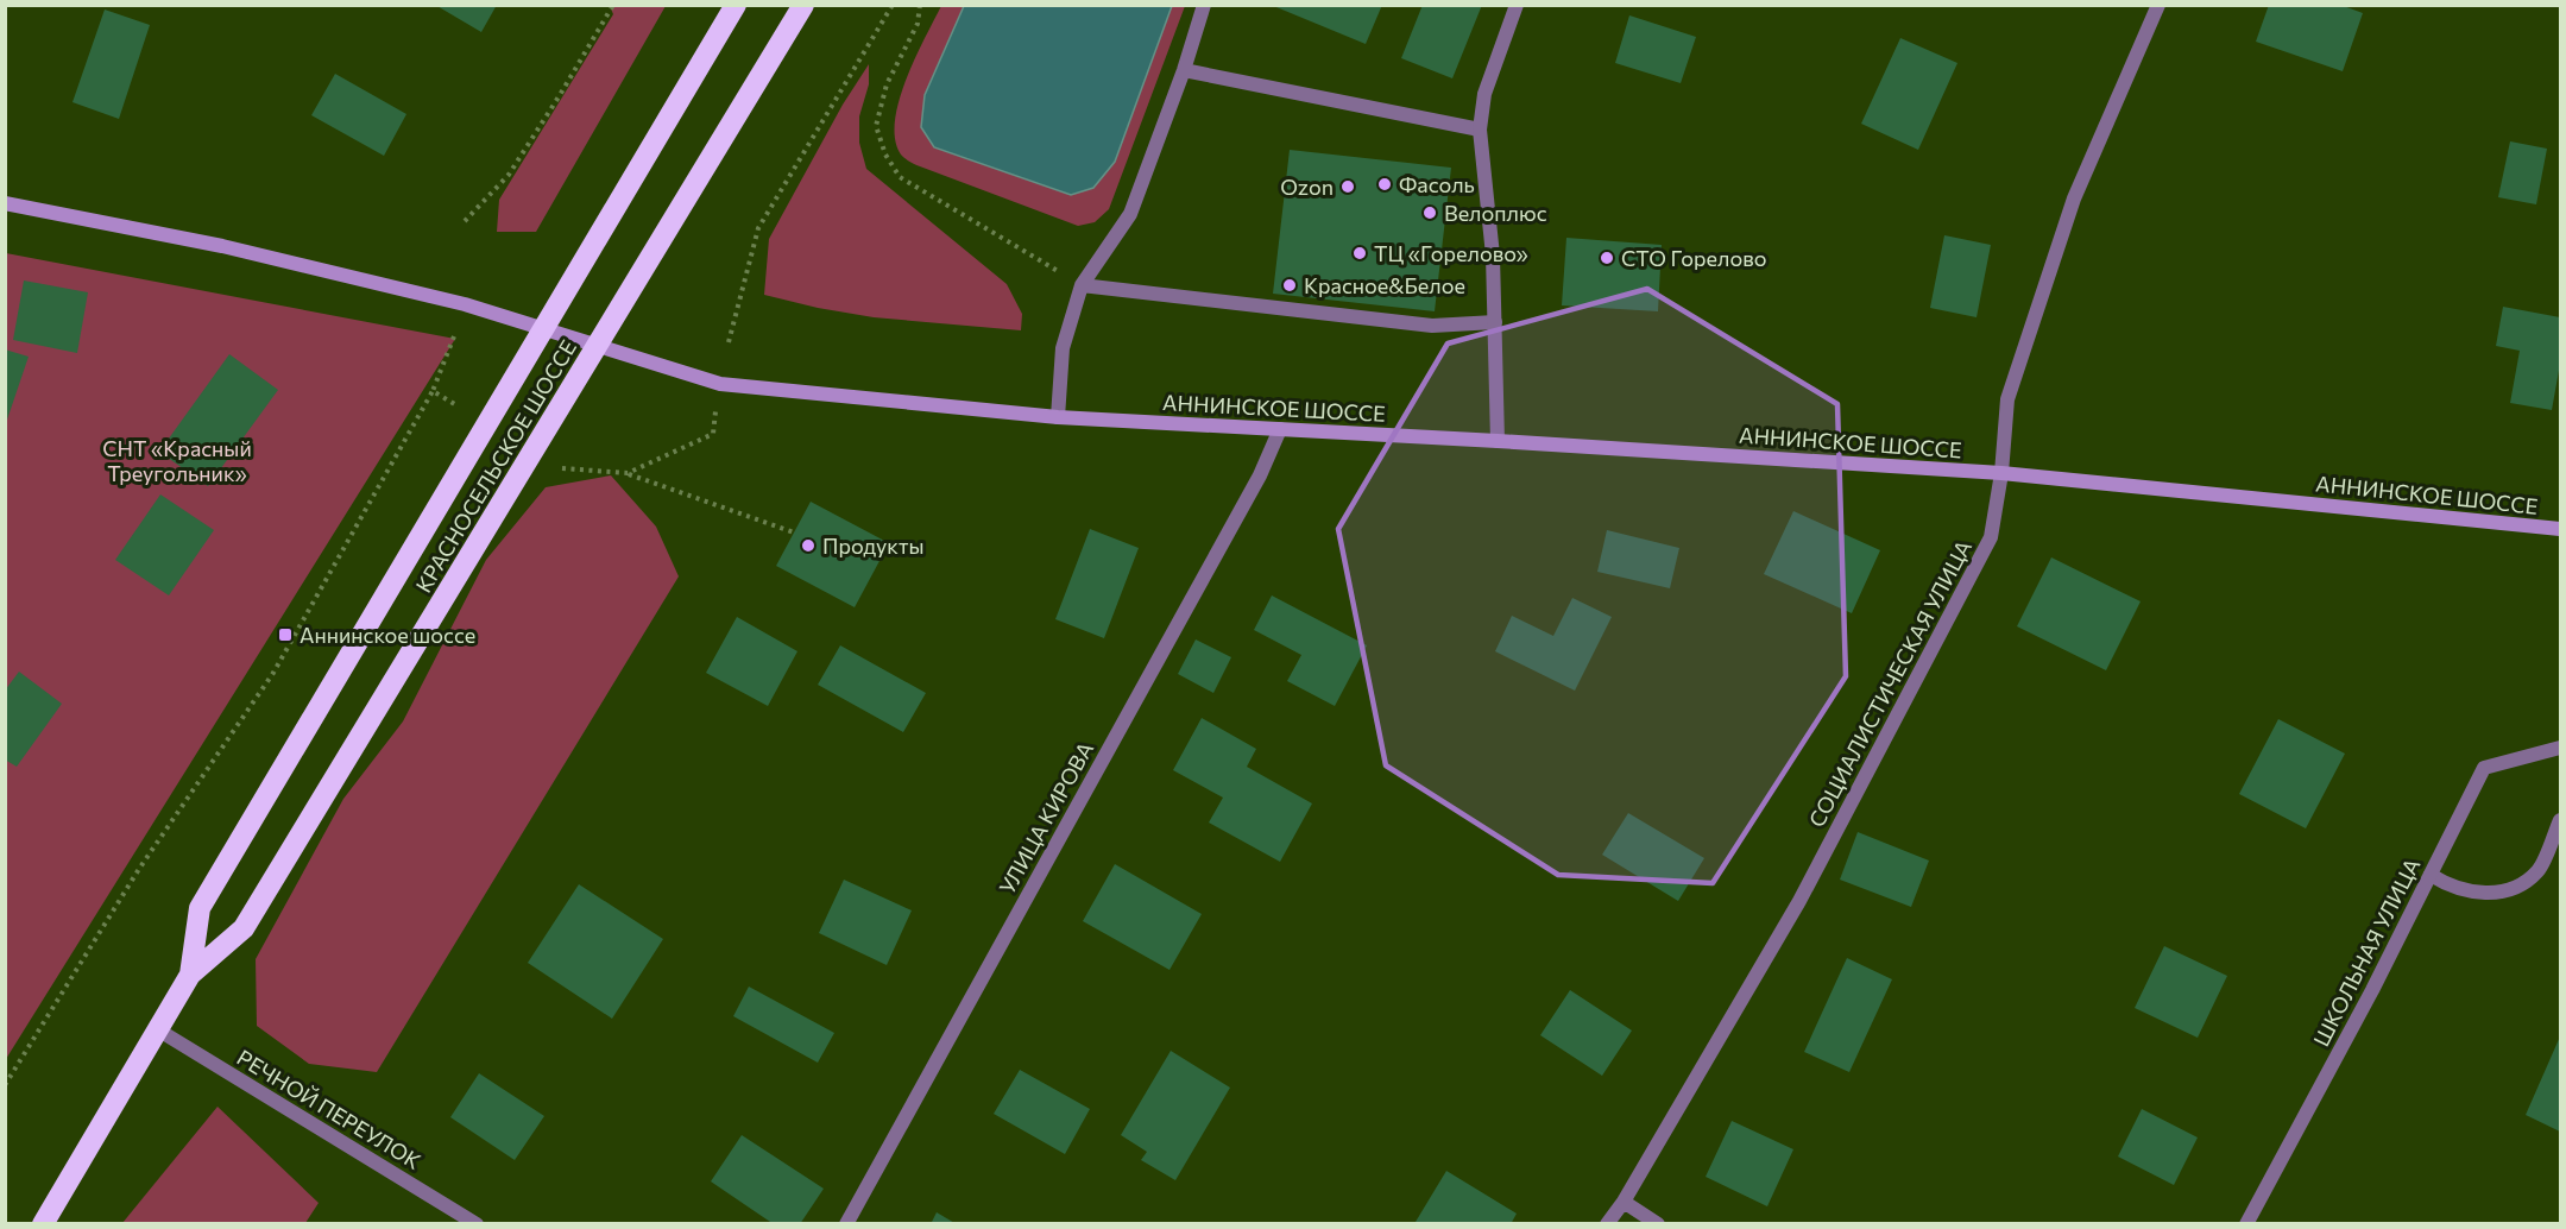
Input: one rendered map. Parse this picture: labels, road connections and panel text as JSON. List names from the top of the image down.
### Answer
{
  "streets": {
    "highway": ["КРАСНОСЕЛЬСКОЕ ШОССЕ"],
    "street": [
      "АННИНСКОЕ ШОССЕ",
      "СОЦИАЛИСТИЧЕСКАЯ УЛИЦА",
      "УЛИЦА КИРОВА",
      "ШКОЛЬНАЯ УЛИЦА",
      "РЕЧНОЙ ПЕРЕУЛОК"
    ]
  },
  "crossings": [
    ["АННИНСКОЕ ШОССЕ", "КРАСНОСЕЛЬСКОЕ ШОССЕ"],
    ["АННИНСКОЕ ШОССЕ", "СОЦИАЛИСТИЧЕСКАЯ УЛИЦА"],
    ["АННИНСКОЕ ШОССЕ", "УЛИЦА КИРОВА"],
    ["КРАСНОСЕЛЬСКОЕ ШОССЕ", "РЕЧНОЙ ПЕРЕУЛОК"]
  ],
  "parks": ["СНТ «Красный Треугольник»"],
  "places": {
    "other": [
      "Фасоль",
      "Ozon",
      "Велоплюс",
      "ТЦ «Горелово»",
      "СТО Горелово",
      "Красное&Белое",
      "Продукты"
    ],
    "transit": ["Аннинское шоссе"]
  }
}
